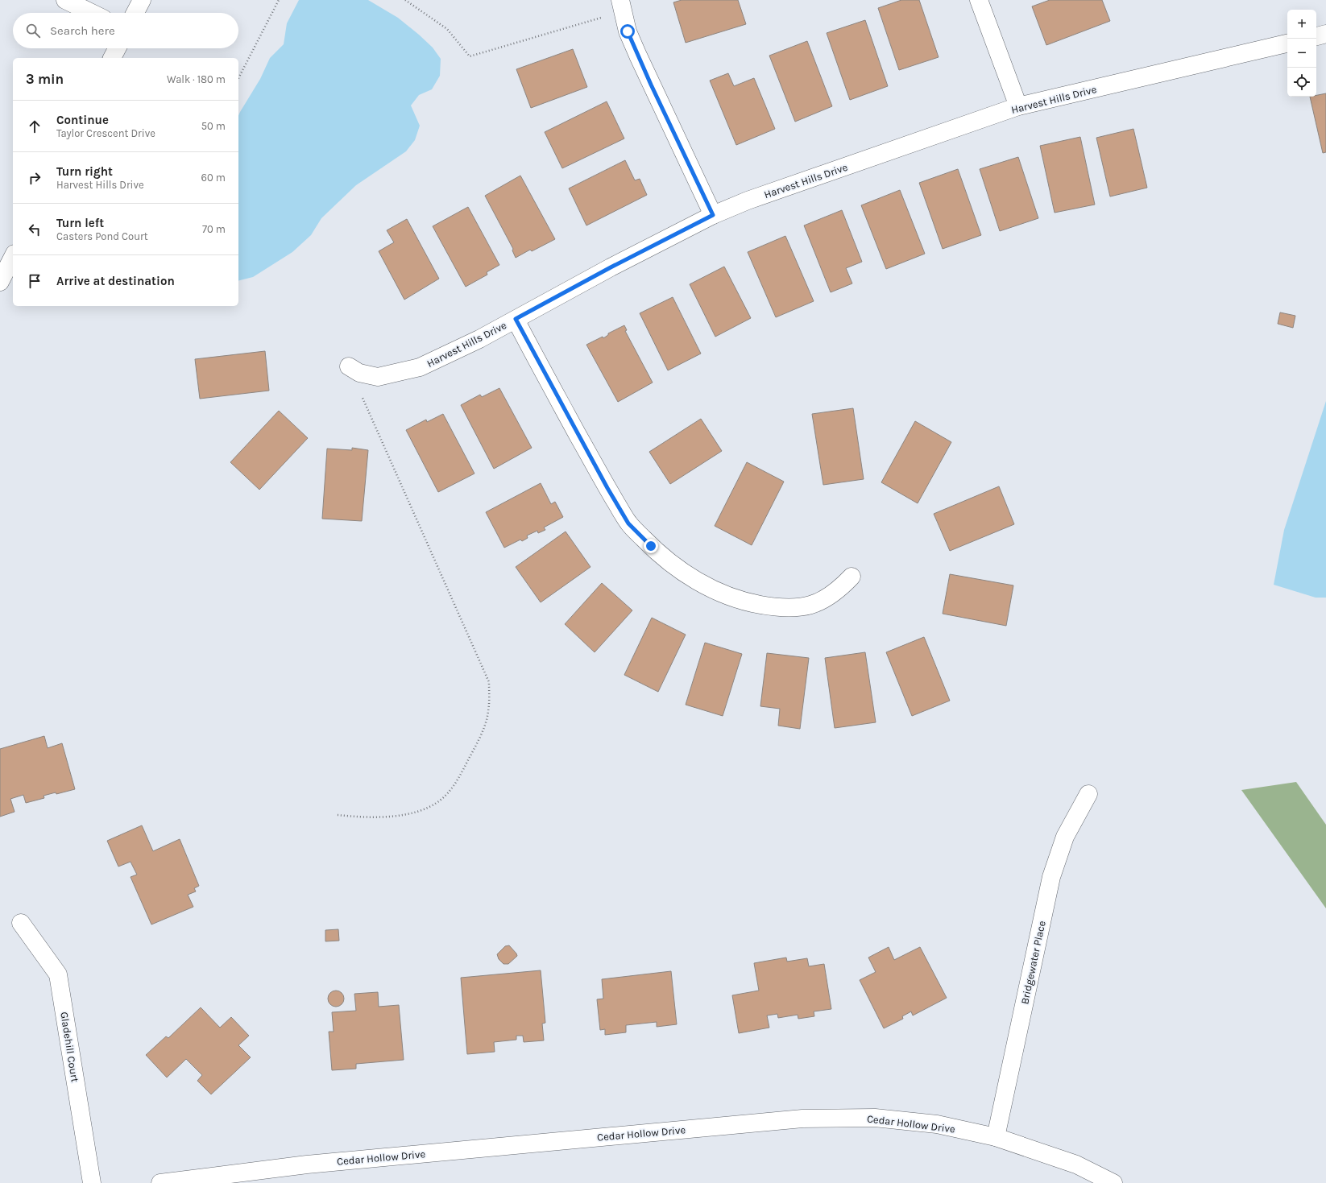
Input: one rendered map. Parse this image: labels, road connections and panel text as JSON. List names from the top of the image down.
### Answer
{
  "streets": {
    "street": [
      "Harvest Hills Drive",
      "Bridgewater Place",
      "Gladehill Court",
      "Cedar Hollow Drive"
    ]
  },
  "crossings": [
    ["Bridgewater Place", "Cedar Hollow Drive"]
  ],
  "page": {
    "map_buttons": ["+", "−"],
    "search": "Search here",
    "heading": ["3 min", "Walk · 180 m"],
    "list": [
      ["Continue", "Taylor Crescent Drive", "50 m"],
      ["Turn right", "Harvest Hills Drive", "60 m"],
      ["Turn left", "Casters Pond Court", "70 m"],
      "Arrive at destination"
    ]
  }
}
